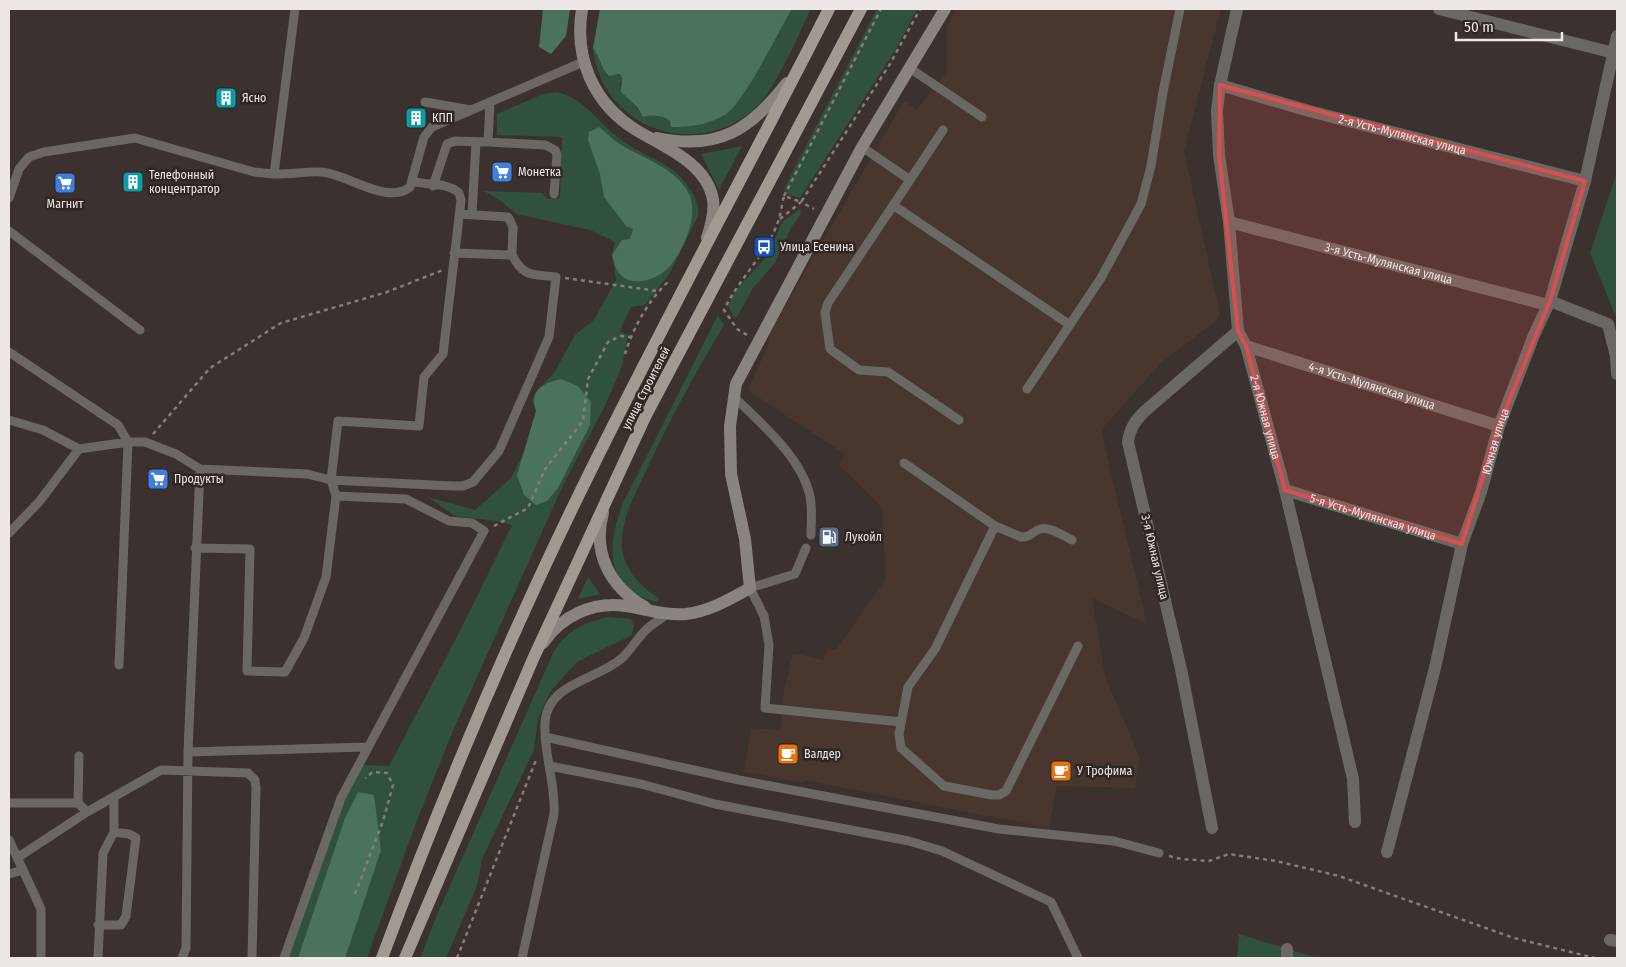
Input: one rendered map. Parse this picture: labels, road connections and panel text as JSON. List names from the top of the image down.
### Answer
{
  "streets": {
    "main road": ["улица Строителей"],
    "street": [
      "2-я Усть-Мулянская улица",
      "3-я Усть-Мулянская улица",
      "4-я Усть-Мулянская улица",
      "2-я Южная улица",
      "Южная улица",
      "5-я Усть-Мулянская улица",
      "3-я Южная улица"
    ]
  },
  "crossings": [
    ["2-я Усть-Мулянская улица", "2-я Южная улица"],
    ["2-я Усть-Мулянская улица", "Южная улица"],
    ["3-я Усть-Мулянская улица", "2-я Южная улица"],
    ["3-я Усть-Мулянская улица", "Южная улица"],
    ["4-я Усть-Мулянская улица", "2-я Южная улица"],
    ["4-я Усть-Мулянская улица", "Южная улица"],
    ["2-я Южная улица", "5-я Усть-Мулянская улица"],
    ["2-я Южная улица", "3-я Южная улица"],
    ["Южная улица", "5-я Усть-Мулянская улица"]
  ],
  "places": {
    "building": ["Ясно", "КПП", "Телефонный концентратор"],
    "supermarket": ["Монетка", "Магнит", "Продукты"],
    "bus stop": ["Улица Есенина"],
    "fuel station": ["Лукойл"],
    "cafe": ["Валдер", "У Трофима"]
  },
  "scale_bar": "50 m"
}
